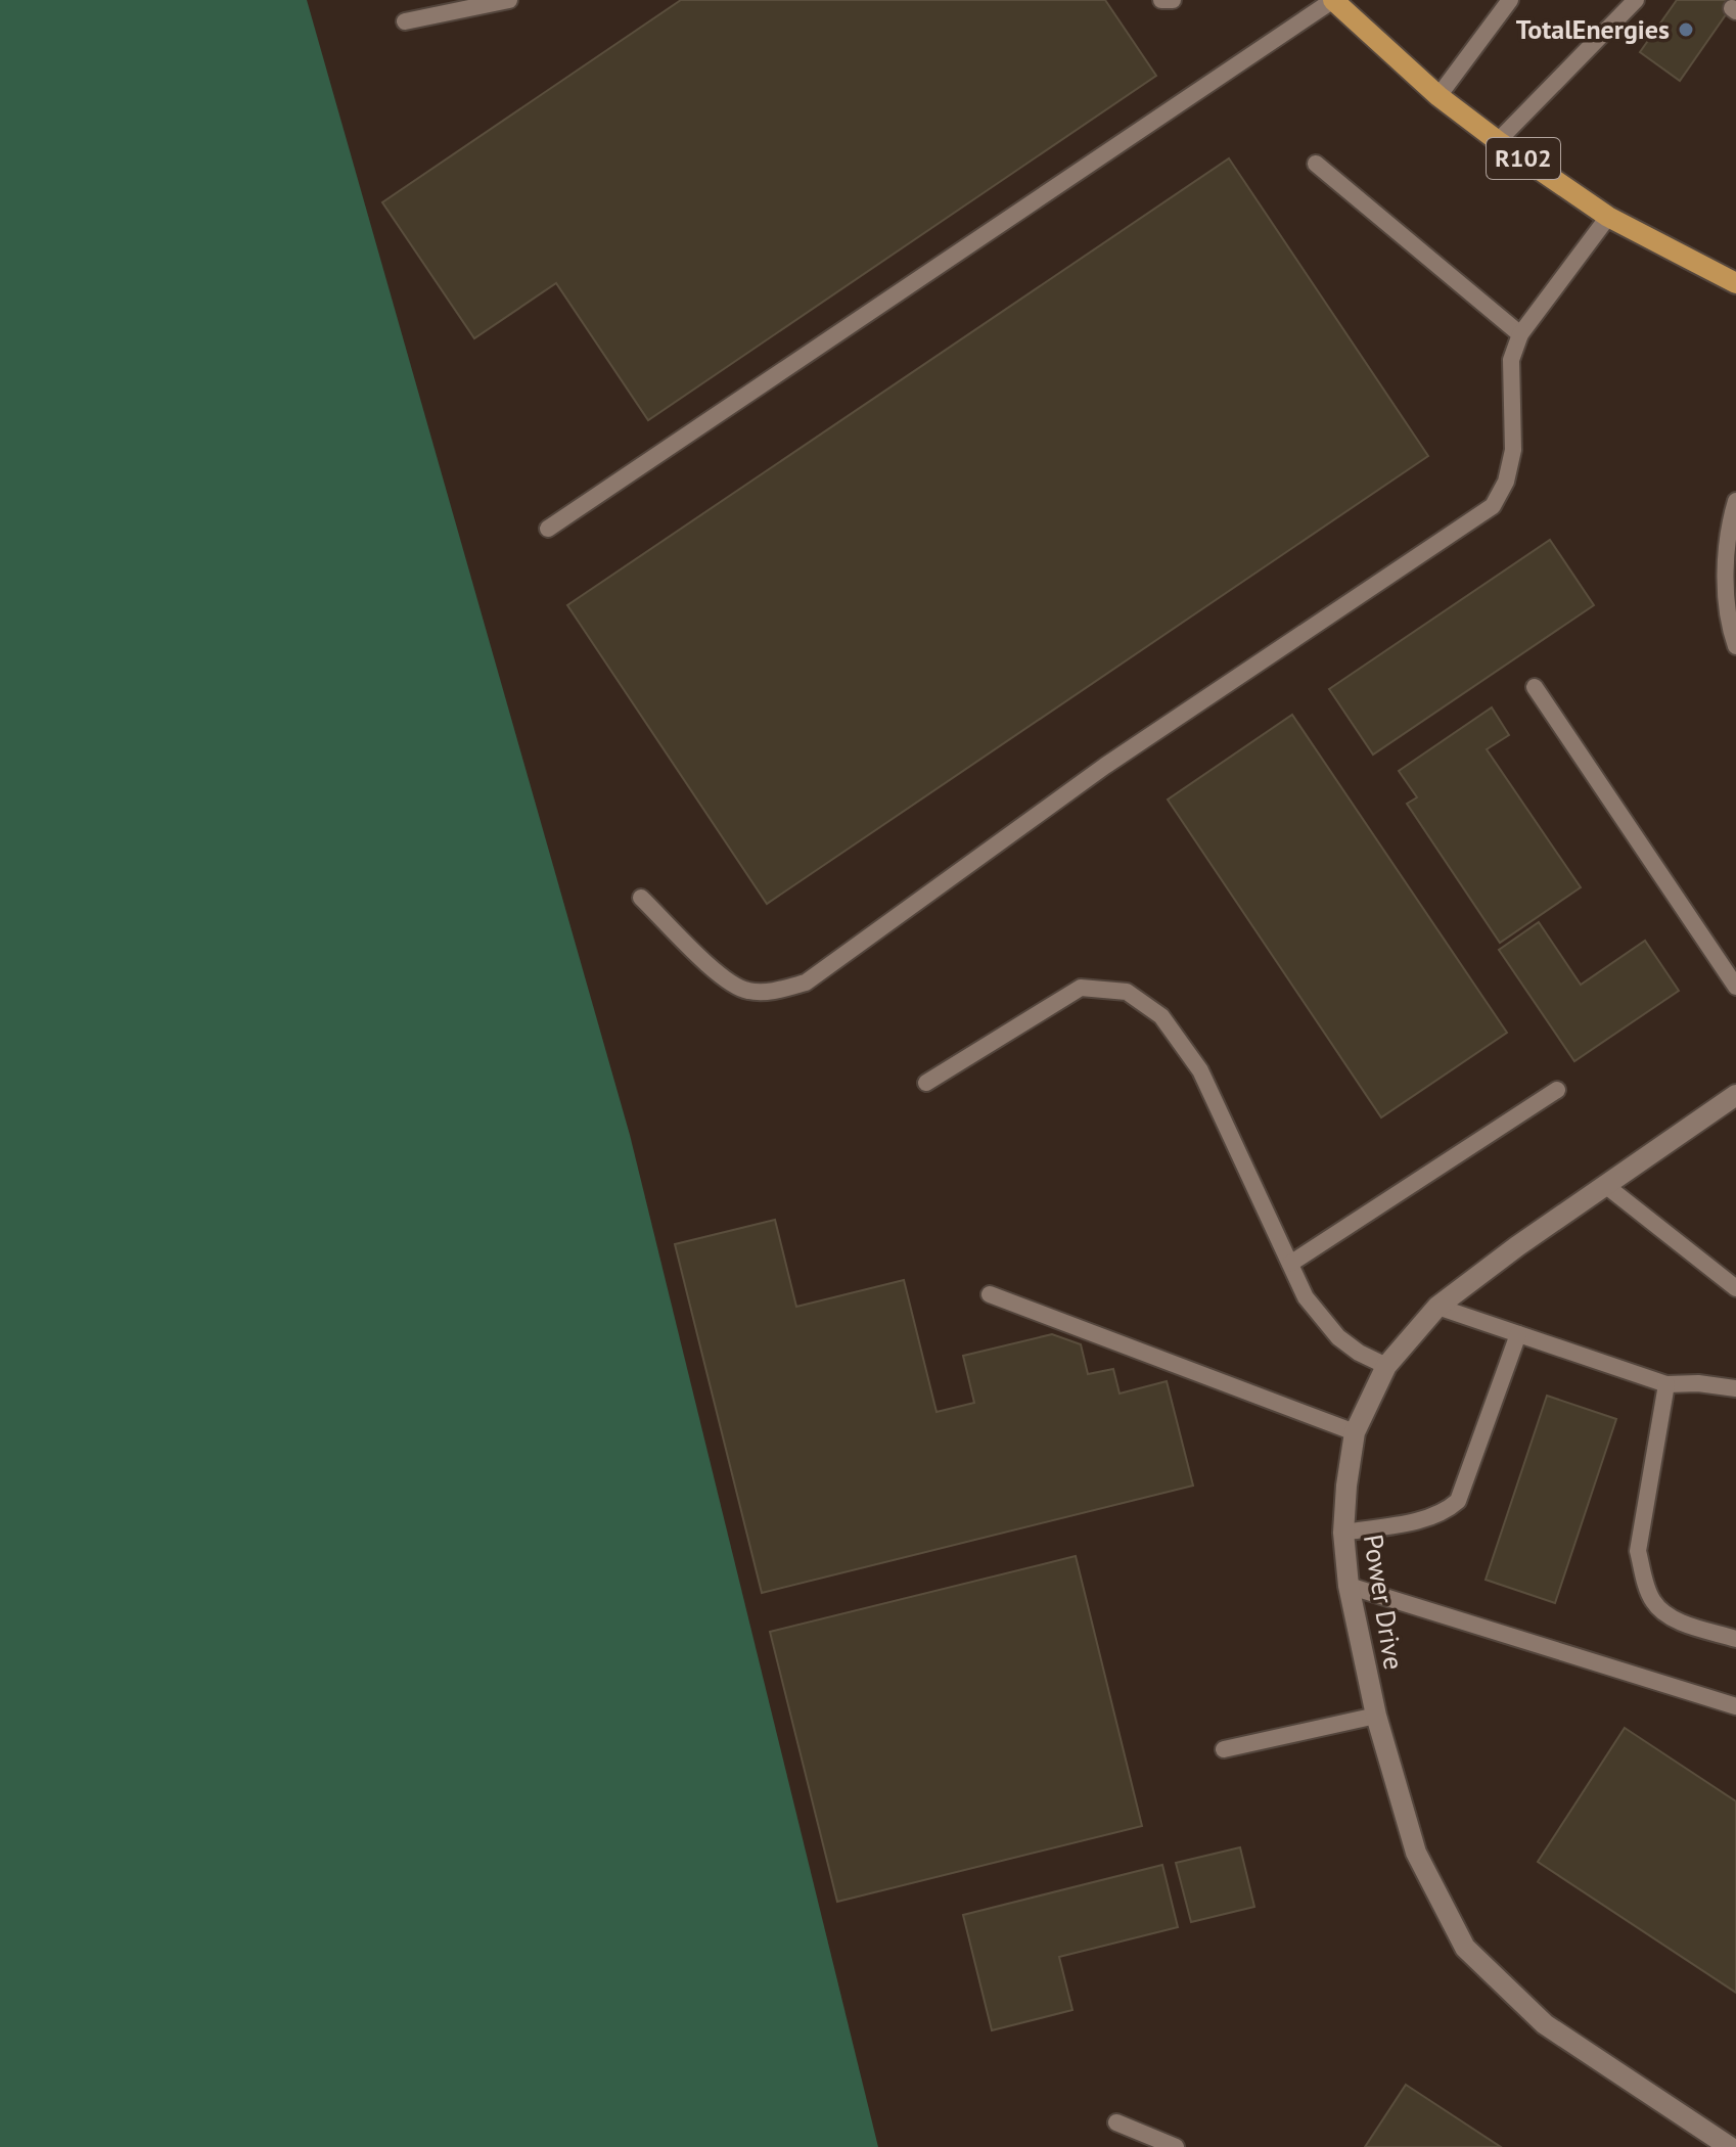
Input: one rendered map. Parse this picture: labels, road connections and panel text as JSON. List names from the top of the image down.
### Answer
{
  "streets": {
    "main road": ["R102"],
    "street": ["Power Drive"]
  },
  "places": ["TotalEnergies"]
}
